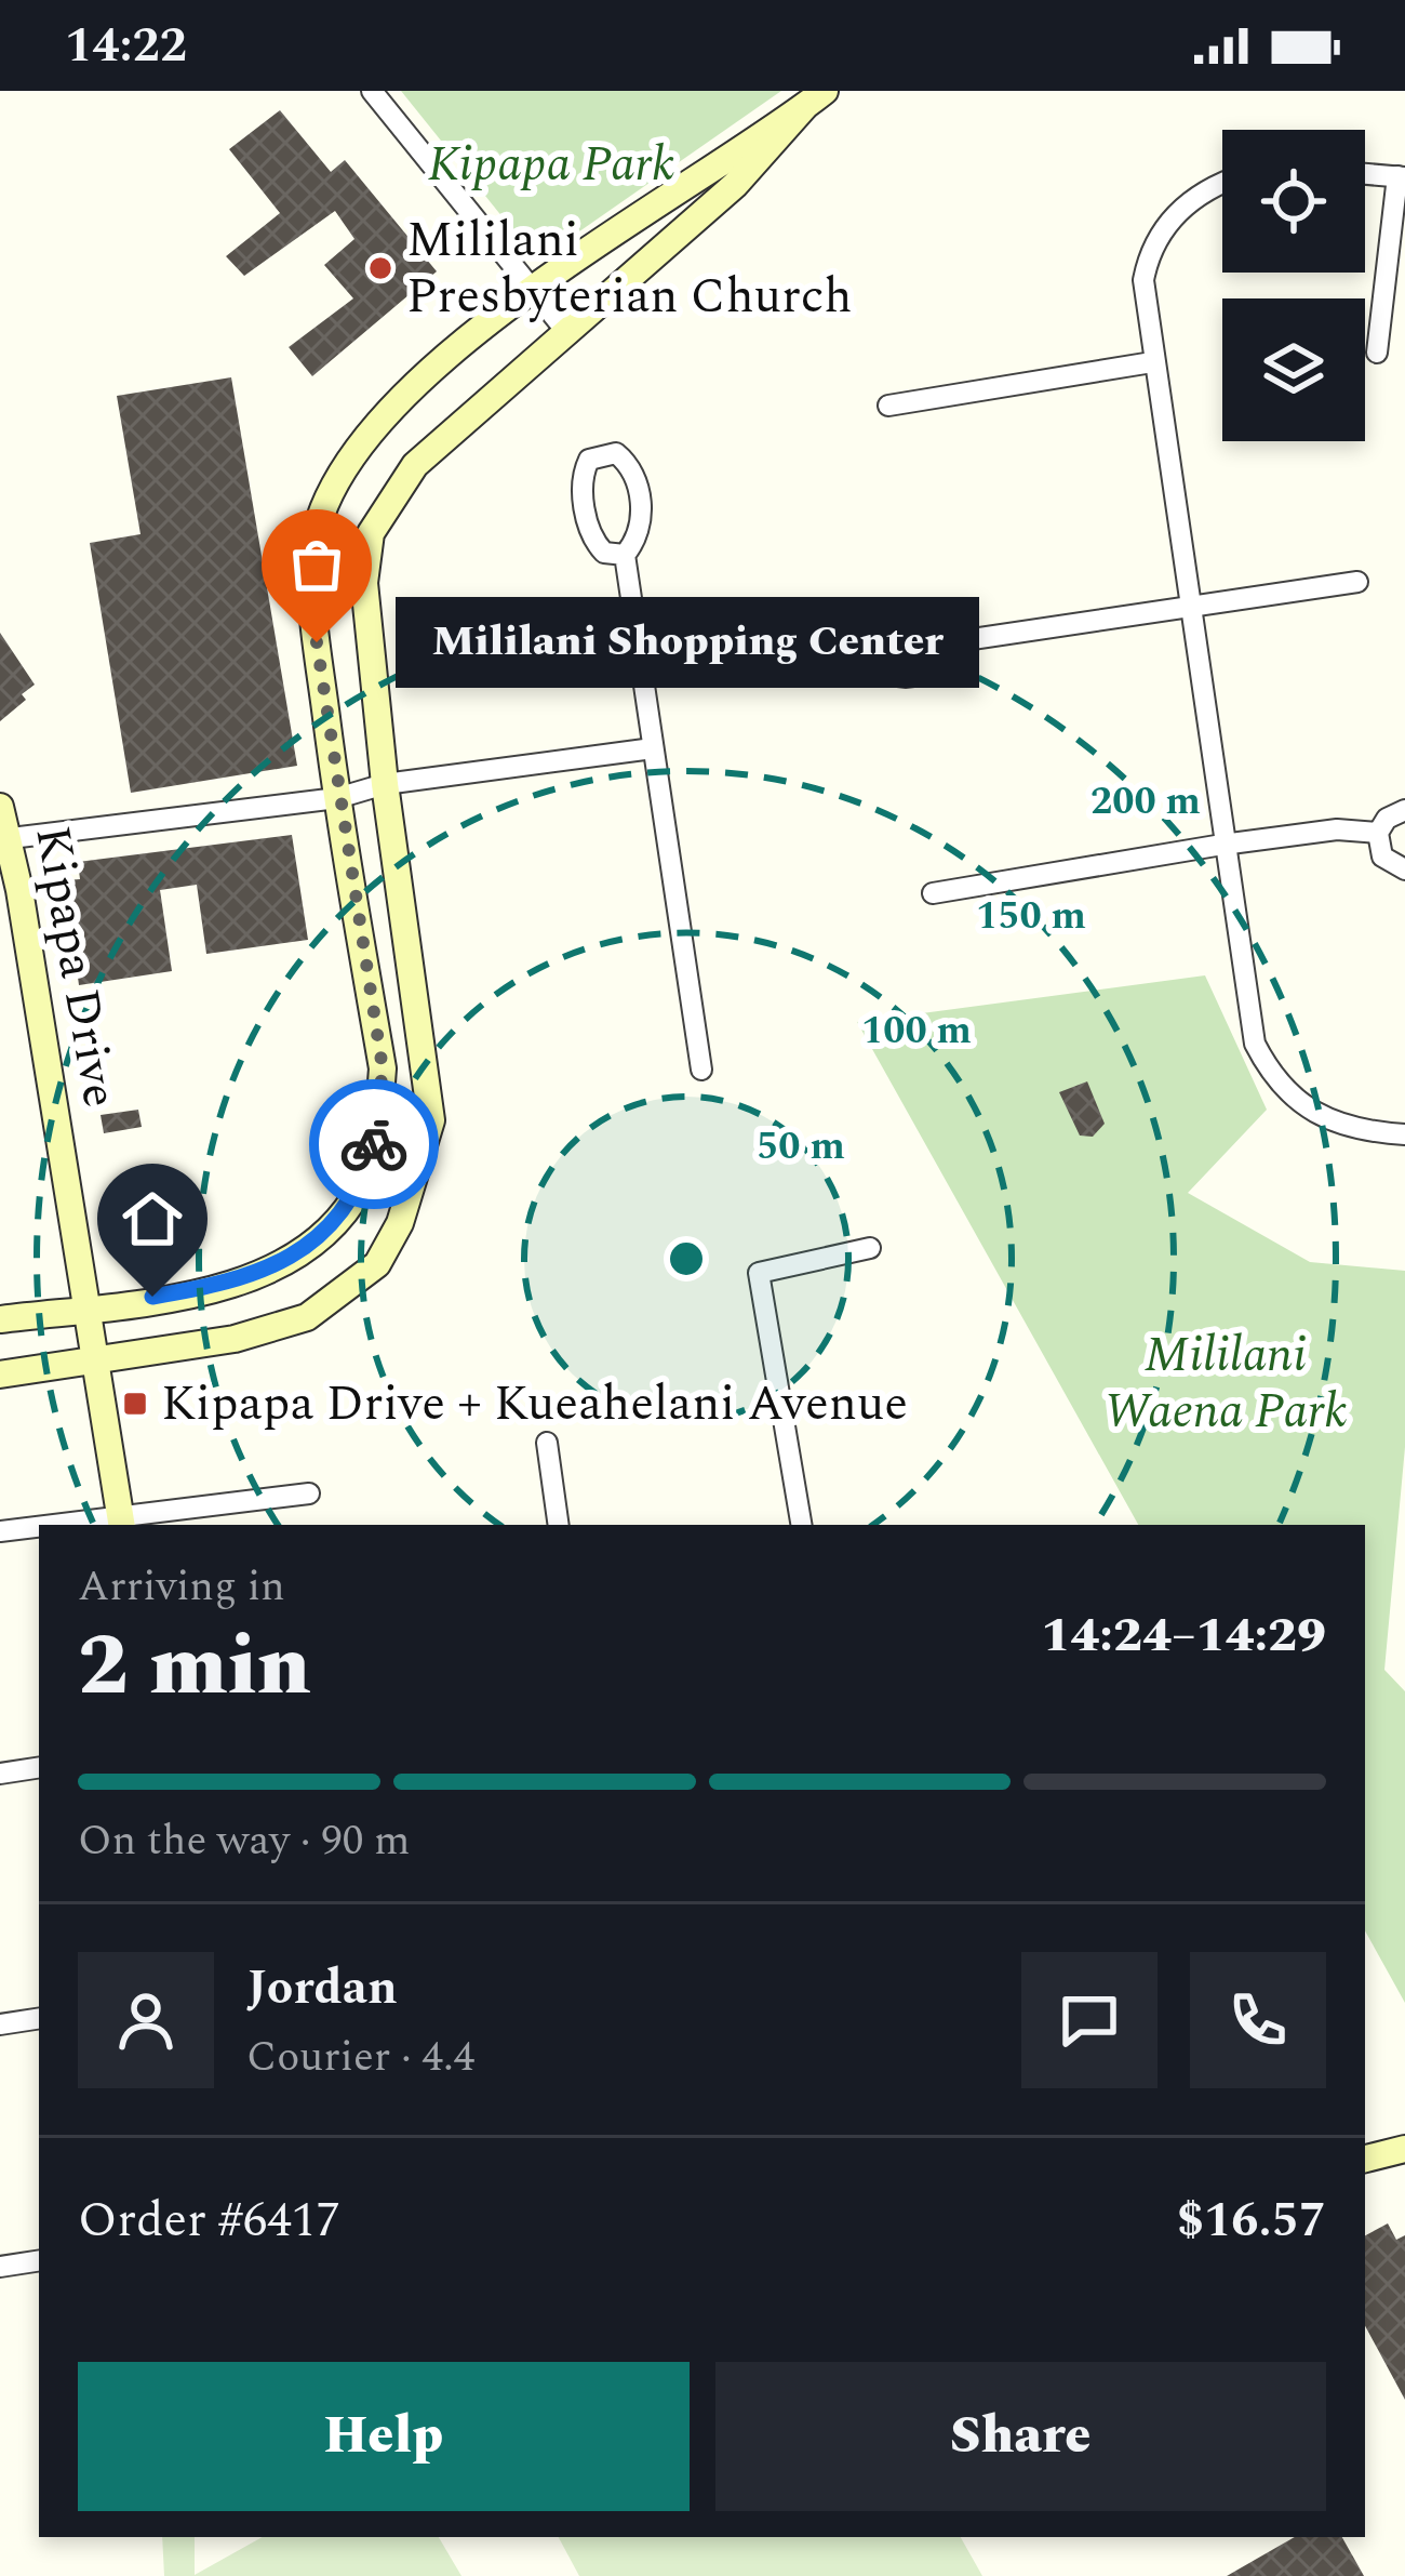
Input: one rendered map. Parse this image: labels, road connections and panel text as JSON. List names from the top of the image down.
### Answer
{
  "streets": {
    "street": ["Kipapa Drive"]
  },
  "parks": ["Kipapa Park", "Mililani Waena Park"],
  "places": {
    "other": ["Mililani Presbyterian Church", "Mililani Shopping Center"],
    "transit": ["Kipapa Drive + Kueahelani Avenue"]
  },
  "page": {
    "status": "14:22",
    "bubble": "Mililani Shopping Center",
    "heading": ["2 min", "Arriving in", "14:24–14:29"],
    "panel": [
      "Jordan",
      "Courier · 4.4",
      "Order #6417",
      "$16.57"
    ],
    "bar": "On the way · 90 m",
    "buttons": ["Help", "Share"]
  },
  "rings": [
    "200 m",
    "150 m",
    "100 m",
    "50 m"
  ]
}
